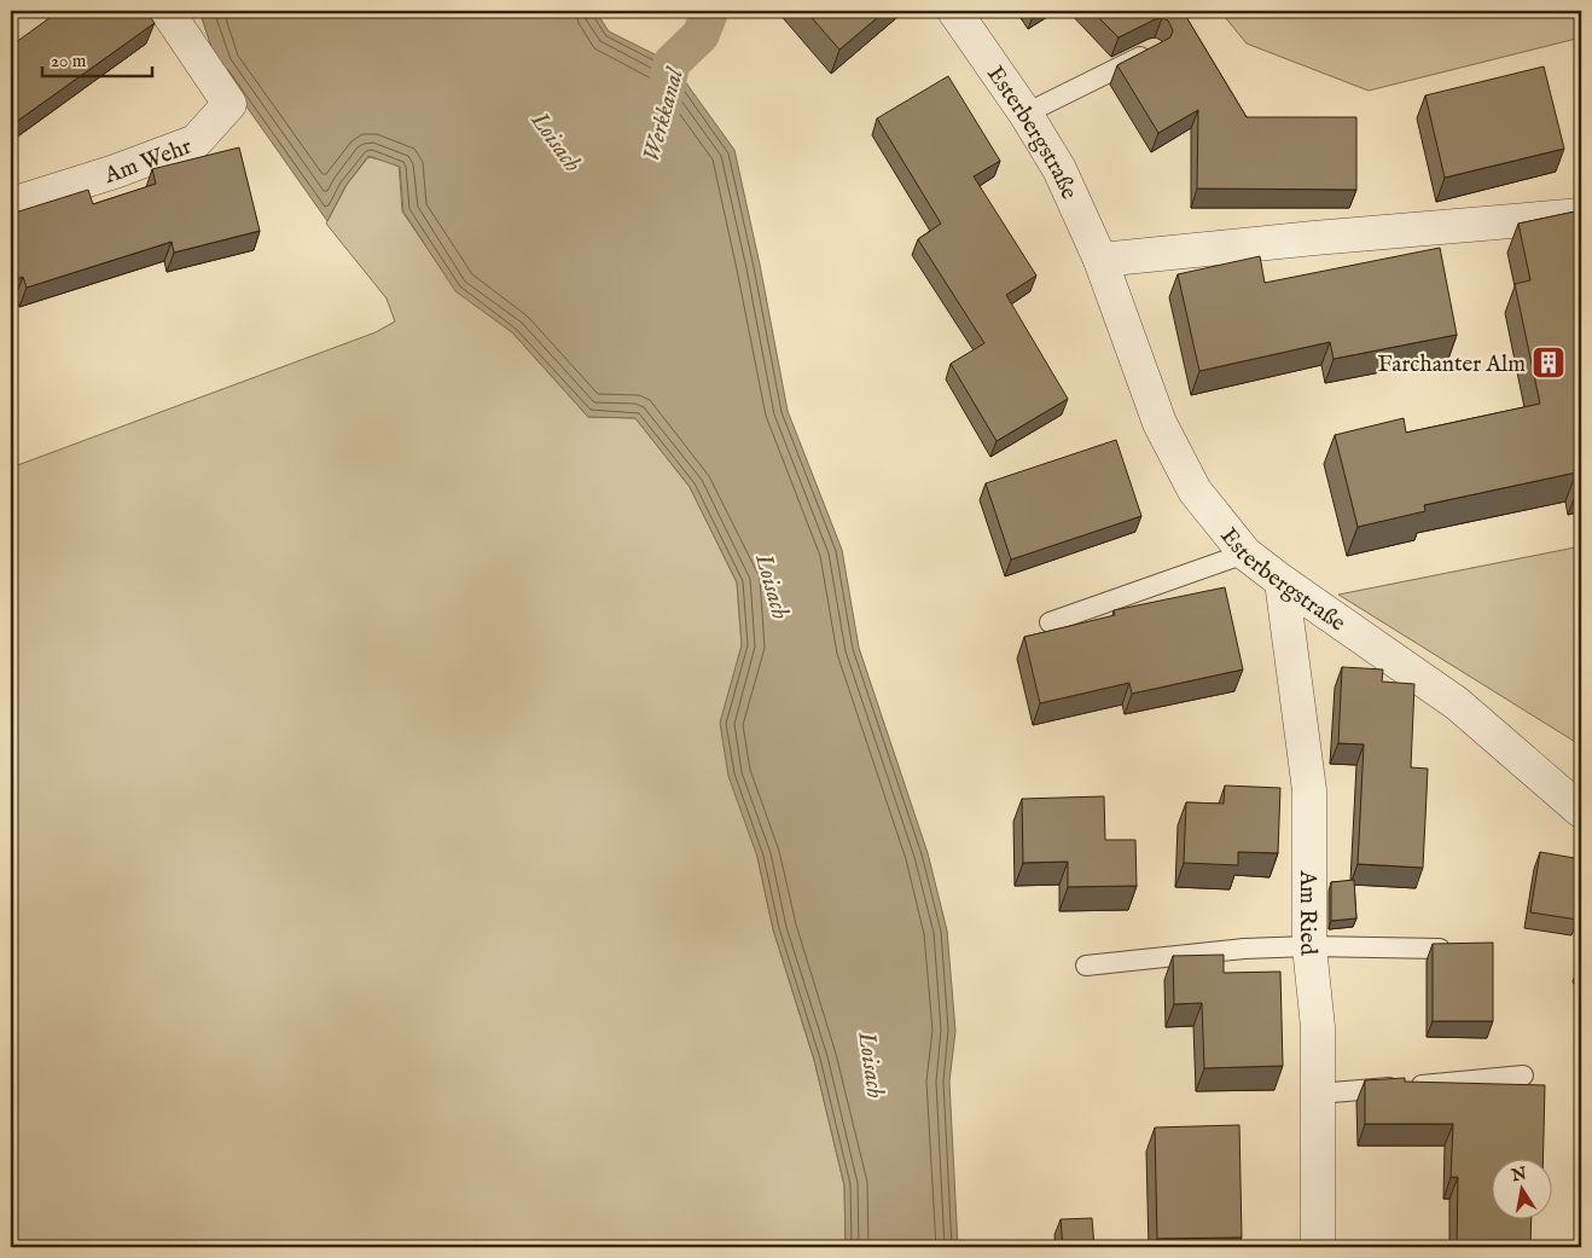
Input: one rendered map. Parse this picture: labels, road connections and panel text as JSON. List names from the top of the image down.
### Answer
{
  "streets": {
    "street": ["Esterbergstraße", "Am Wehr", "Am Ried"]
  },
  "crossings": [
    ["Esterbergstraße", "Am Ried"]
  ],
  "water": ["Werkkanal", "Loisach"],
  "places": {
    "building": ["Farchanter Alm"]
  },
  "scale_bar": "20 m",
  "north": "top"
}
